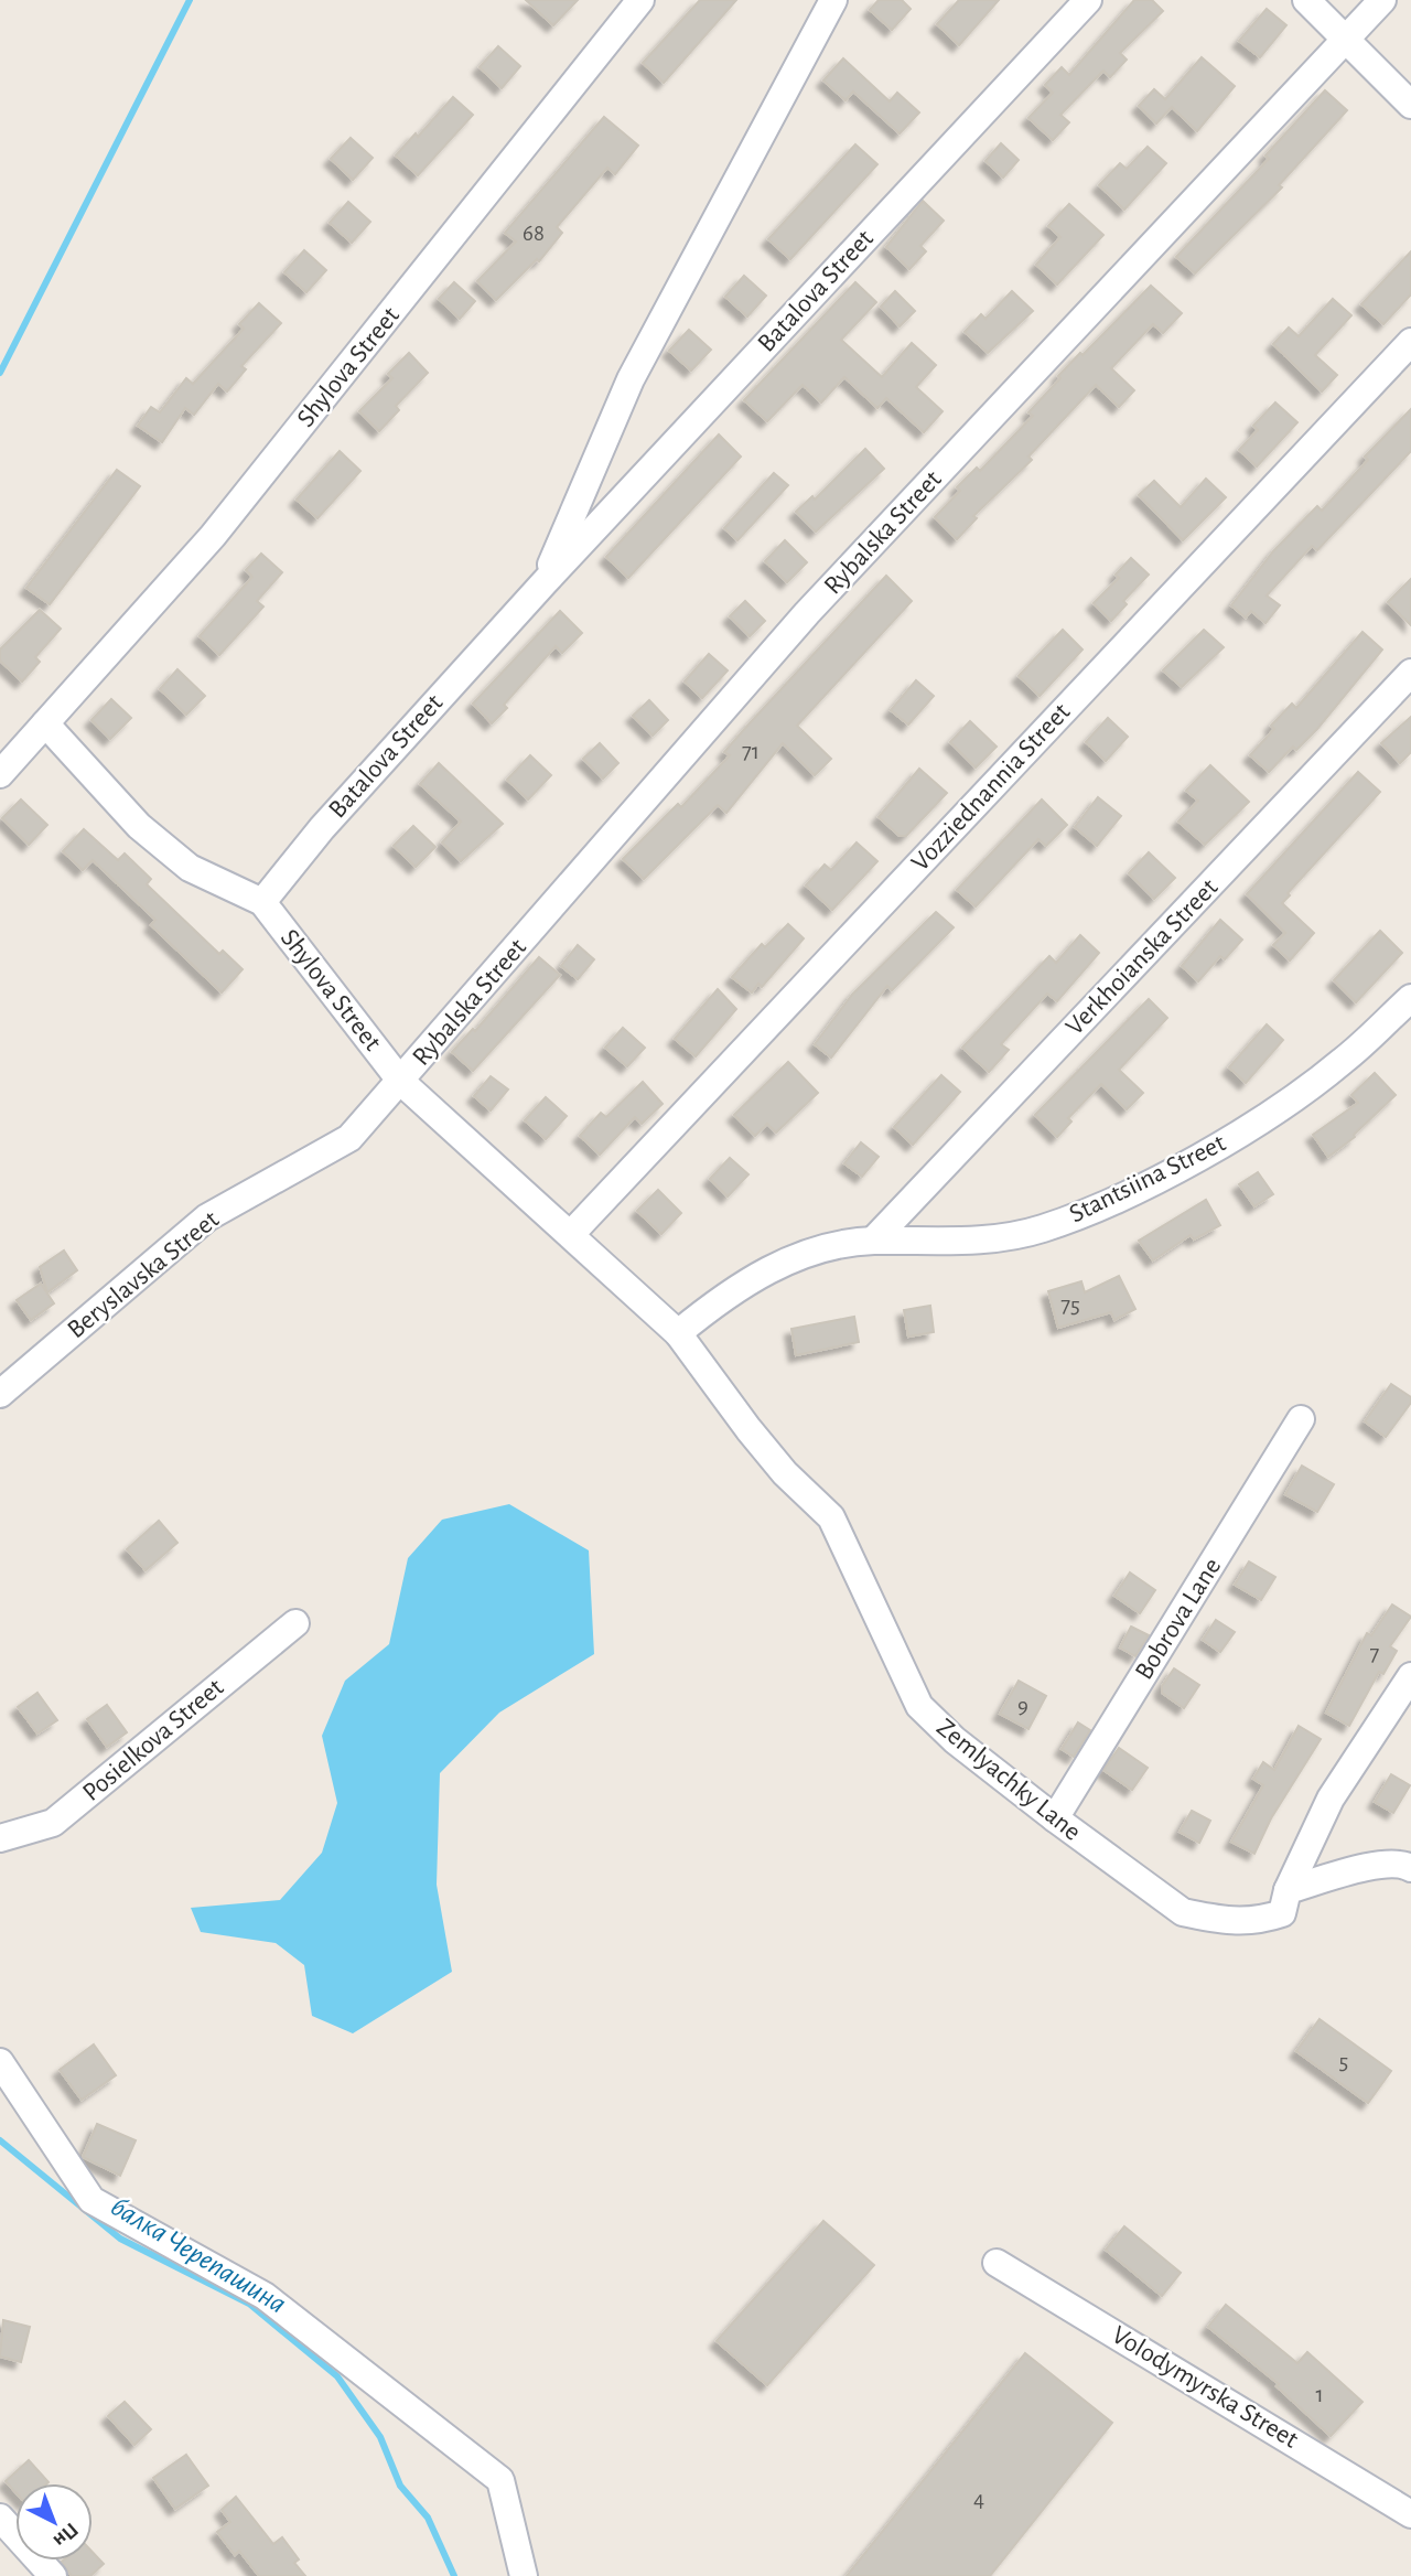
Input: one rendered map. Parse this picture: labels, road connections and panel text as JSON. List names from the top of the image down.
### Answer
{
  "streets": {
    "street": [
      "Batalova Street",
      "Shylova Street",
      "Rybalska Street",
      "Vozziednannia Street",
      "Verkhoianska Street",
      "Stantsiina Street",
      "Beryslavska Street",
      "Bobrova Lane",
      "Posielkova Street",
      "Zemlyachky Lane",
      "Volodymyrska Street"
    ]
  },
  "crossings": [
    ["Batalova Street", "Shylova Street"],
    ["Shylova Street", "Rybalska Street"],
    ["Shylova Street", "Vozziednannia Street"],
    ["Shylova Street", "Stantsiina Street"],
    ["Shylova Street", "Beryslavska Street"],
    ["Shylova Street", "Zemlyachky Lane"],
    ["Rybalska Street", "Beryslavska Street"],
    ["Verkhoianska Street", "Stantsiina Street"],
    ["Stantsiina Street", "Zemlyachky Lane"],
    ["Bobrova Lane", "Zemlyachky Lane"]
  ],
  "water": ["балка Черепашина"],
  "house_numbers": [
    "68",
    "71",
    "75",
    "7",
    "9",
    "5",
    "1",
    "4"
  ],
  "north": "bottom right"
}
